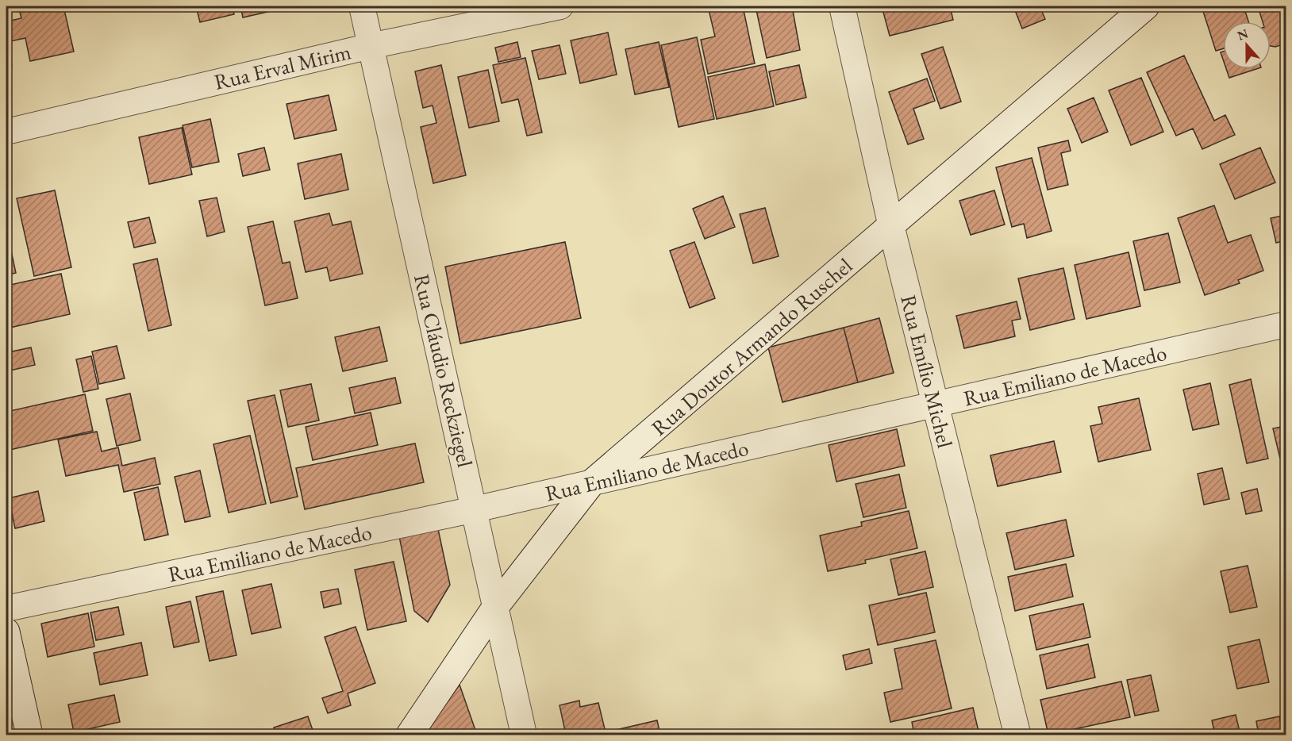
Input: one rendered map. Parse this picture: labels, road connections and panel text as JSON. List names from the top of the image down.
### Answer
{
  "streets": {
    "main road": ["Rua Doutor Armando Ruschel", "Rua Emílio Michel"],
    "street": ["Rua Erval Mirim", "Rua Cláudio Reckziegel", "Rua Emiliano de Macedo"]
  },
  "crossings": [
    ["Rua Erval Mirim", "Rua Cláudio Reckziegel"],
    ["Rua Doutor Armando Ruschel", "Rua Cláudio Reckziegel"],
    ["Rua Doutor Armando Ruschel", "Rua Emílio Michel"],
    ["Rua Doutor Armando Ruschel", "Rua Emiliano de Macedo"],
    ["Rua Cláudio Reckziegel", "Rua Emiliano de Macedo"],
    ["Rua Emílio Michel", "Rua Emiliano de Macedo"]
  ],
  "north": "top"
}
